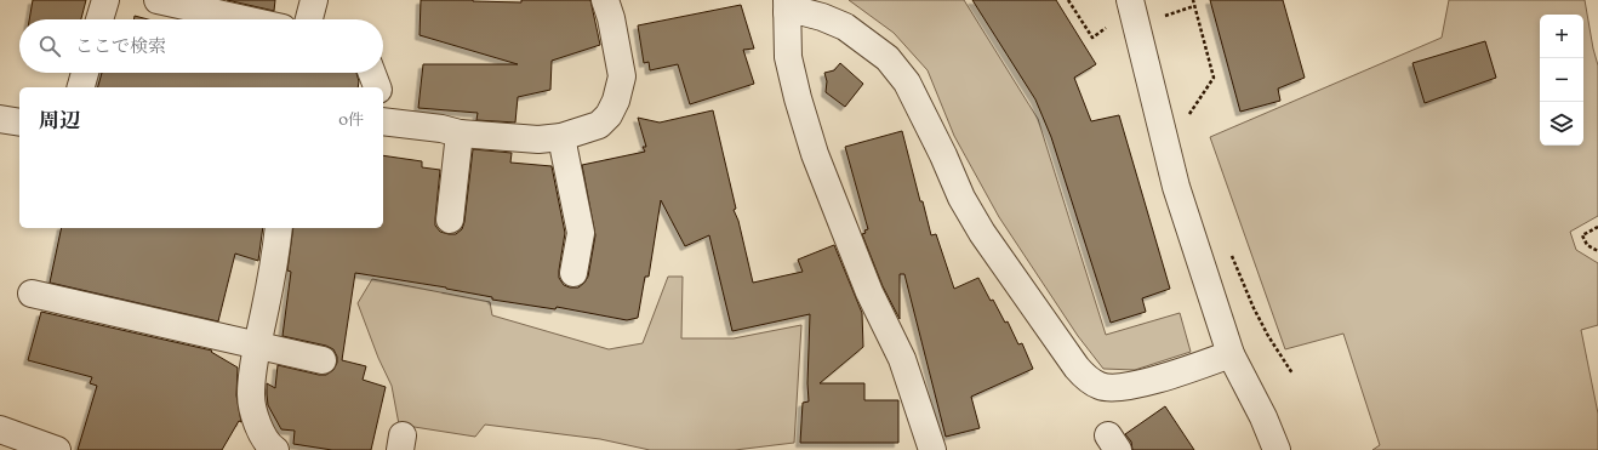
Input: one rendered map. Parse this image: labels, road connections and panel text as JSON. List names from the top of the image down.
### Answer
{
  "page": {
    "map_buttons": ["+", "−"],
    "search": "ここで検索",
    "heading": ["周辺", "0件"]
  }
}
